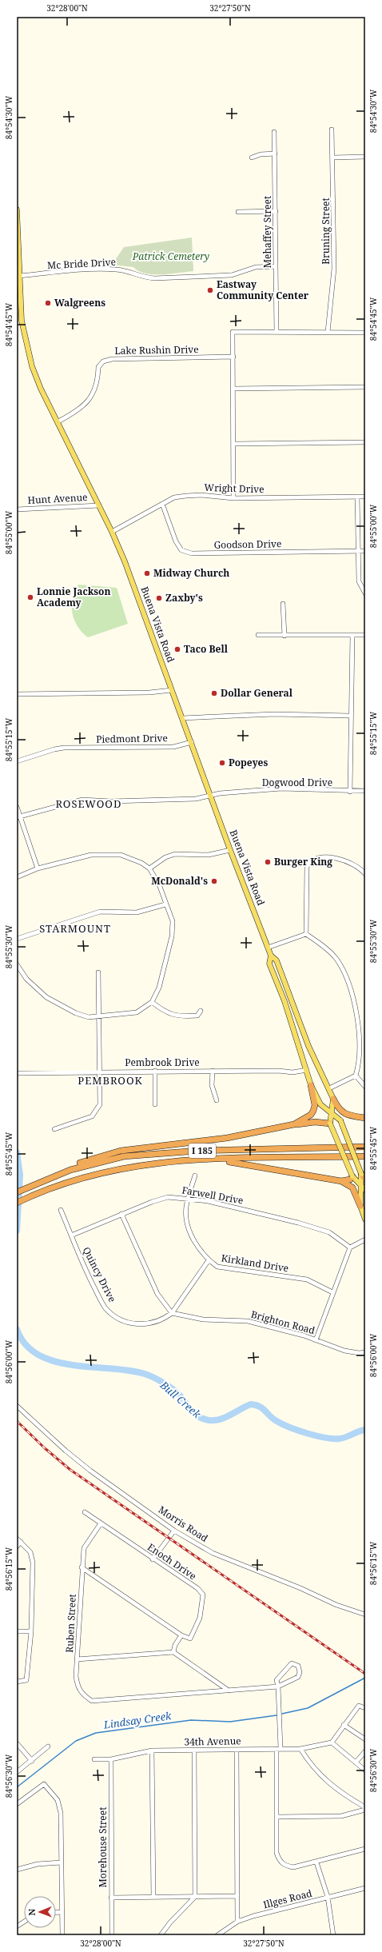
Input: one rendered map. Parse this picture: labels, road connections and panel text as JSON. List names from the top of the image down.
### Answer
{
  "streets": {
    "highway": ["I 185"],
    "main road": ["Buena Vista Road"],
    "street": [
      "Bruning Street",
      "Mehaffey Street",
      "Mc Bride Drive",
      "Lake Rushin Drive",
      "Wright Drive",
      "Hunt Avenue",
      "Goodson Drive",
      "Piedmont Drive",
      "Dogwood Drive",
      "Pembrook Drive",
      "Farwell Drive",
      "Kirkland Drive",
      "Quincy Drive",
      "Brighton Road",
      "Morris Road",
      "Enoch Drive",
      "Ruben Street",
      "34th Avenue",
      "Morehouse Street",
      "Illges Road"
    ]
  },
  "crossings": [
    ["Mehaffey Street", "Mc Bride Drive"],
    ["Mc Bride Drive", "Buena Vista Road"],
    ["Lake Rushin Drive", "Buena Vista Road"],
    ["Wright Drive", "Goodson Drive"],
    ["Wright Drive", "Buena Vista Road"],
    ["Hunt Avenue", "Buena Vista Road"],
    ["Buena Vista Road", "Piedmont Drive"],
    ["Buena Vista Road", "Dogwood Drive"],
    ["Buena Vista Road", "Pembrook Drive"],
    ["Farwell Drive", "Kirkland Drive"],
    ["Farwell Drive", "Quincy Drive"],
    ["Kirkland Drive", "Quincy Drive"],
    ["Quincy Drive", "Brighton Road"],
    ["Enoch Drive", "Ruben Street"],
    ["34th Avenue", "Morehouse Street"]
  ],
  "districts": ["ROSEWOOD", "STARMOUNT", "PEMBROOK"],
  "water": ["Bull Creek", "Lindsay Creek"],
  "parks": ["Patrick Cemetery"],
  "places": [
    "Eastway Community Center",
    "Walgreens",
    "Midway Church",
    "Lonnie Jackson Academy",
    "Zaxby's",
    "Taco Bell",
    "Dollar General",
    "Popeyes",
    "Burger King",
    "McDonald's"
  ],
  "north": "left",
  "coordinates": [
    "32°28'00\"N",
    "32°27'50\"N",
    "84°54'30\"W",
    "84°54'45\"W",
    "84°55'00\"W",
    "84°55'15\"W",
    "84°55'30\"W",
    "84°55'45\"W",
    "84°56'00\"W",
    "84°56'15\"W",
    "84°56'30\"W"
  ]
}
